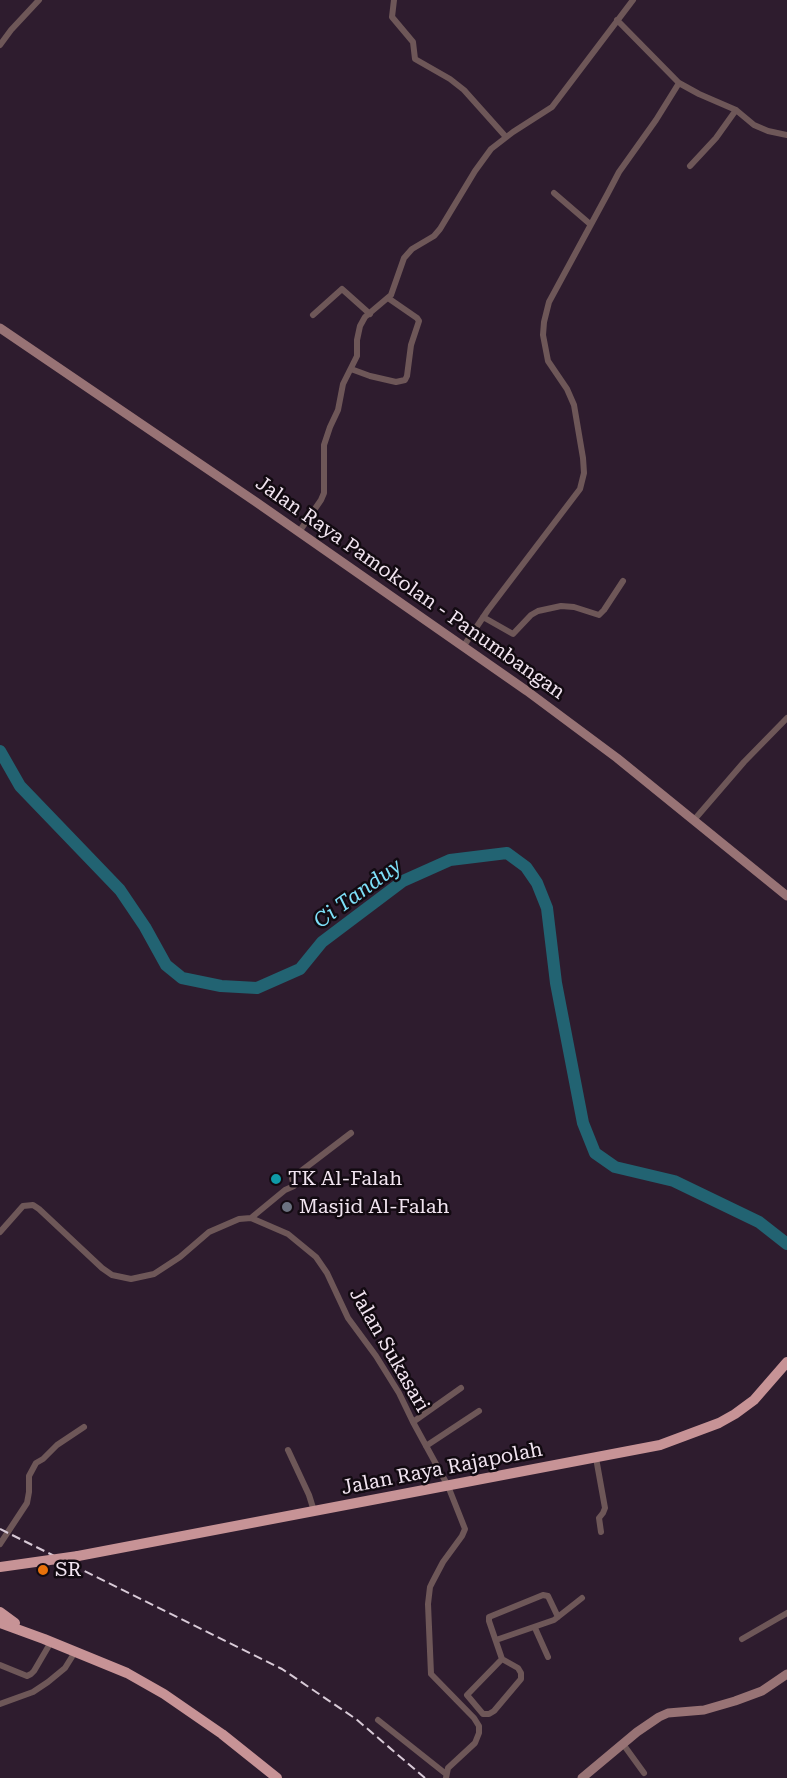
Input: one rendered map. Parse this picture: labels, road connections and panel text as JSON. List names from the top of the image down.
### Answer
{
  "streets": {
    "highway": ["Jalan Raya Rajapolah"],
    "main road": ["Jalan Raya Pamokolan - Panumbangan"],
    "street": ["Jalan Sukasari"]
  },
  "crossings": [
    ["Jalan Sukasari", "Jalan Raya Rajapolah"]
  ],
  "water": ["Ci Tanduy"],
  "places": ["TK Al-Falah", "Masjid Al-Falah", "SR"]
}
